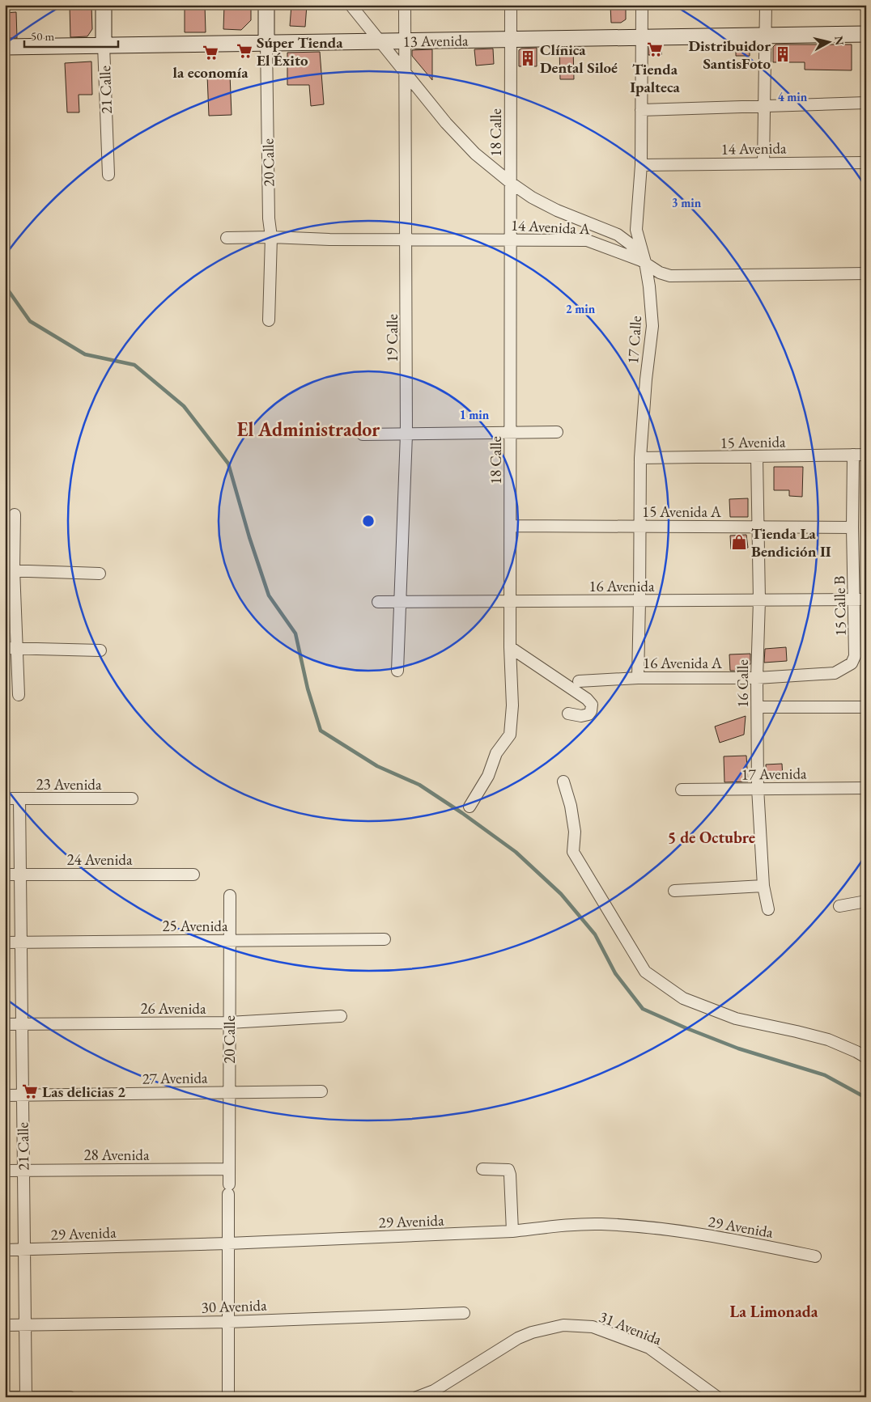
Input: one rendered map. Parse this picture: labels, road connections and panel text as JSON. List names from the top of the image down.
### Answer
{
  "streets": {
    "street": [
      "13 Avenida",
      "21 Calle",
      "18 Calle",
      "14 Avenida",
      "20 Calle",
      "14 Avenida A",
      "19 Calle",
      "17 Calle",
      "15 Avenida",
      "15 Avenida A",
      "16 Avenida",
      "15 Calle B",
      "16 Avenida A",
      "16 Calle",
      "17 Avenida",
      "23 Avenida",
      "24 Avenida",
      "25 Avenida",
      "26 Avenida",
      "27 Avenida",
      "28 Avenida",
      "29 Avenida",
      "30 Avenida",
      "31 Avenida"
    ]
  },
  "crossings": [
    ["13 Avenida", "21 Calle"],
    ["13 Avenida", "18 Calle"],
    ["13 Avenida", "20 Calle"],
    ["13 Avenida", "19 Calle"],
    ["13 Avenida", "17 Calle"],
    ["21 Calle", "23 Avenida"],
    ["21 Calle", "24 Avenida"],
    ["21 Calle", "25 Avenida"],
    ["21 Calle", "26 Avenida"],
    ["21 Calle", "27 Avenida"],
    ["21 Calle", "28 Avenida"],
    ["21 Calle", "29 Avenida"],
    ["21 Calle", "30 Avenida"],
    ["18 Calle", "14 Avenida A"],
    ["18 Calle", "15 Avenida A"],
    ["18 Calle", "16 Avenida"],
    ["14 Avenida", "17 Calle"],
    ["20 Calle", "14 Avenida A"],
    ["20 Calle", "25 Avenida"],
    ["20 Calle", "26 Avenida"],
    ["20 Calle", "27 Avenida"],
    ["20 Calle", "28 Avenida"],
    ["20 Calle", "29 Avenida"],
    ["20 Calle", "30 Avenida"],
    ["14 Avenida A", "19 Calle"],
    ["14 Avenida A", "17 Calle"],
    ["19 Calle", "16 Avenida"],
    ["17 Calle", "15 Avenida"],
    ["17 Calle", "15 Avenida A"],
    ["17 Calle", "16 Avenida"],
    ["17 Calle", "16 Avenida A"],
    ["15 Avenida", "15 Calle B"],
    ["15 Avenida", "16 Calle"],
    ["15 Avenida A", "15 Calle B"],
    ["15 Avenida A", "16 Calle"],
    ["16 Avenida", "15 Calle B"],
    ["16 Avenida", "16 Calle"],
    ["15 Calle B", "16 Avenida A"],
    ["16 Avenida A", "16 Calle"],
    ["16 Calle", "17 Avenida"]
  ],
  "districts": ["El Administrador", "5 de Octubre", "La Limonada"],
  "places": {
    "supermarket": [
      "Tienda Ipalteca",
      "Súper Tienda El Éxito",
      "la economía",
      "Las delicias 2"
    ],
    "building": ["Distribuidor SantisFoto", "Clínica Dental Siloé"],
    "shop": ["Tienda La Bendición II"]
  },
  "scale_bar": "50 m",
  "north": "right",
  "rings": [
    "4 min",
    "3 min",
    "2 min",
    "1 min"
  ]
}
